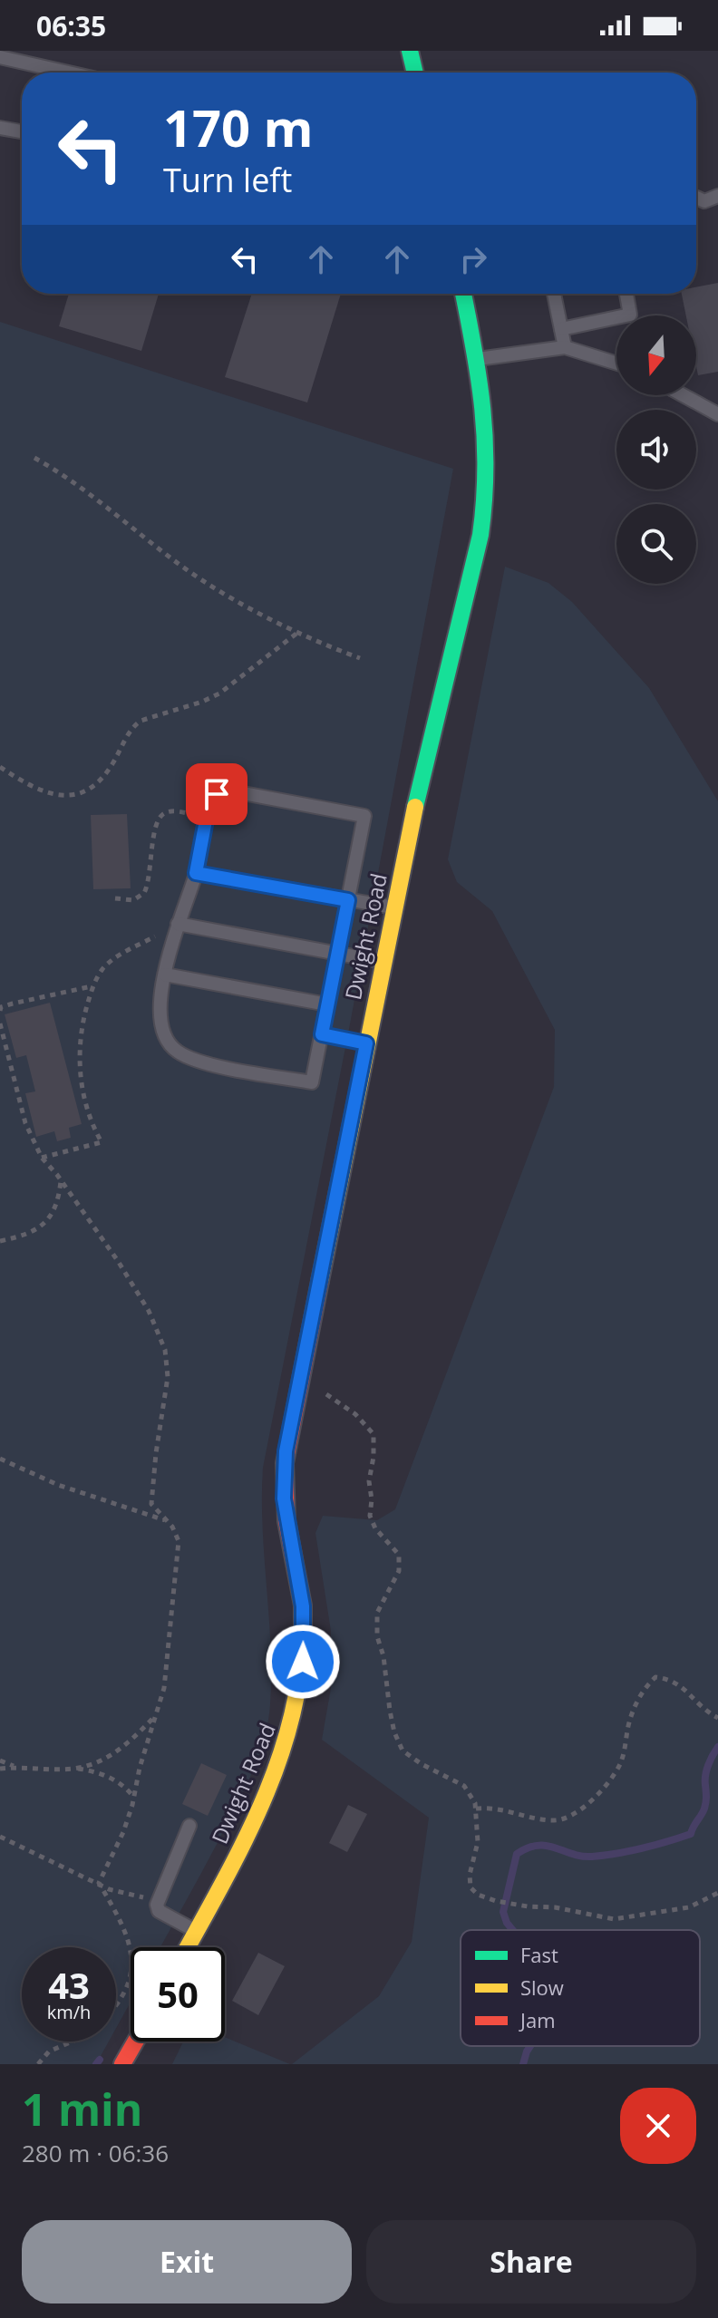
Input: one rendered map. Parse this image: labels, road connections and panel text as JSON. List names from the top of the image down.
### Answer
{
  "streets": {
    "main road": ["Dwight Road"]
  },
  "legend": ["Fast", "Slow", "Jam"],
  "north": "bottom",
  "page": {
    "status": "06:35",
    "turn": ["170 m", "Turn left"],
    "speed": "43 km/h",
    "limit": "50",
    "heading": ["1 min", "280 m · 06:36"],
    "buttons": ["Exit", "Share"]
  }
}
